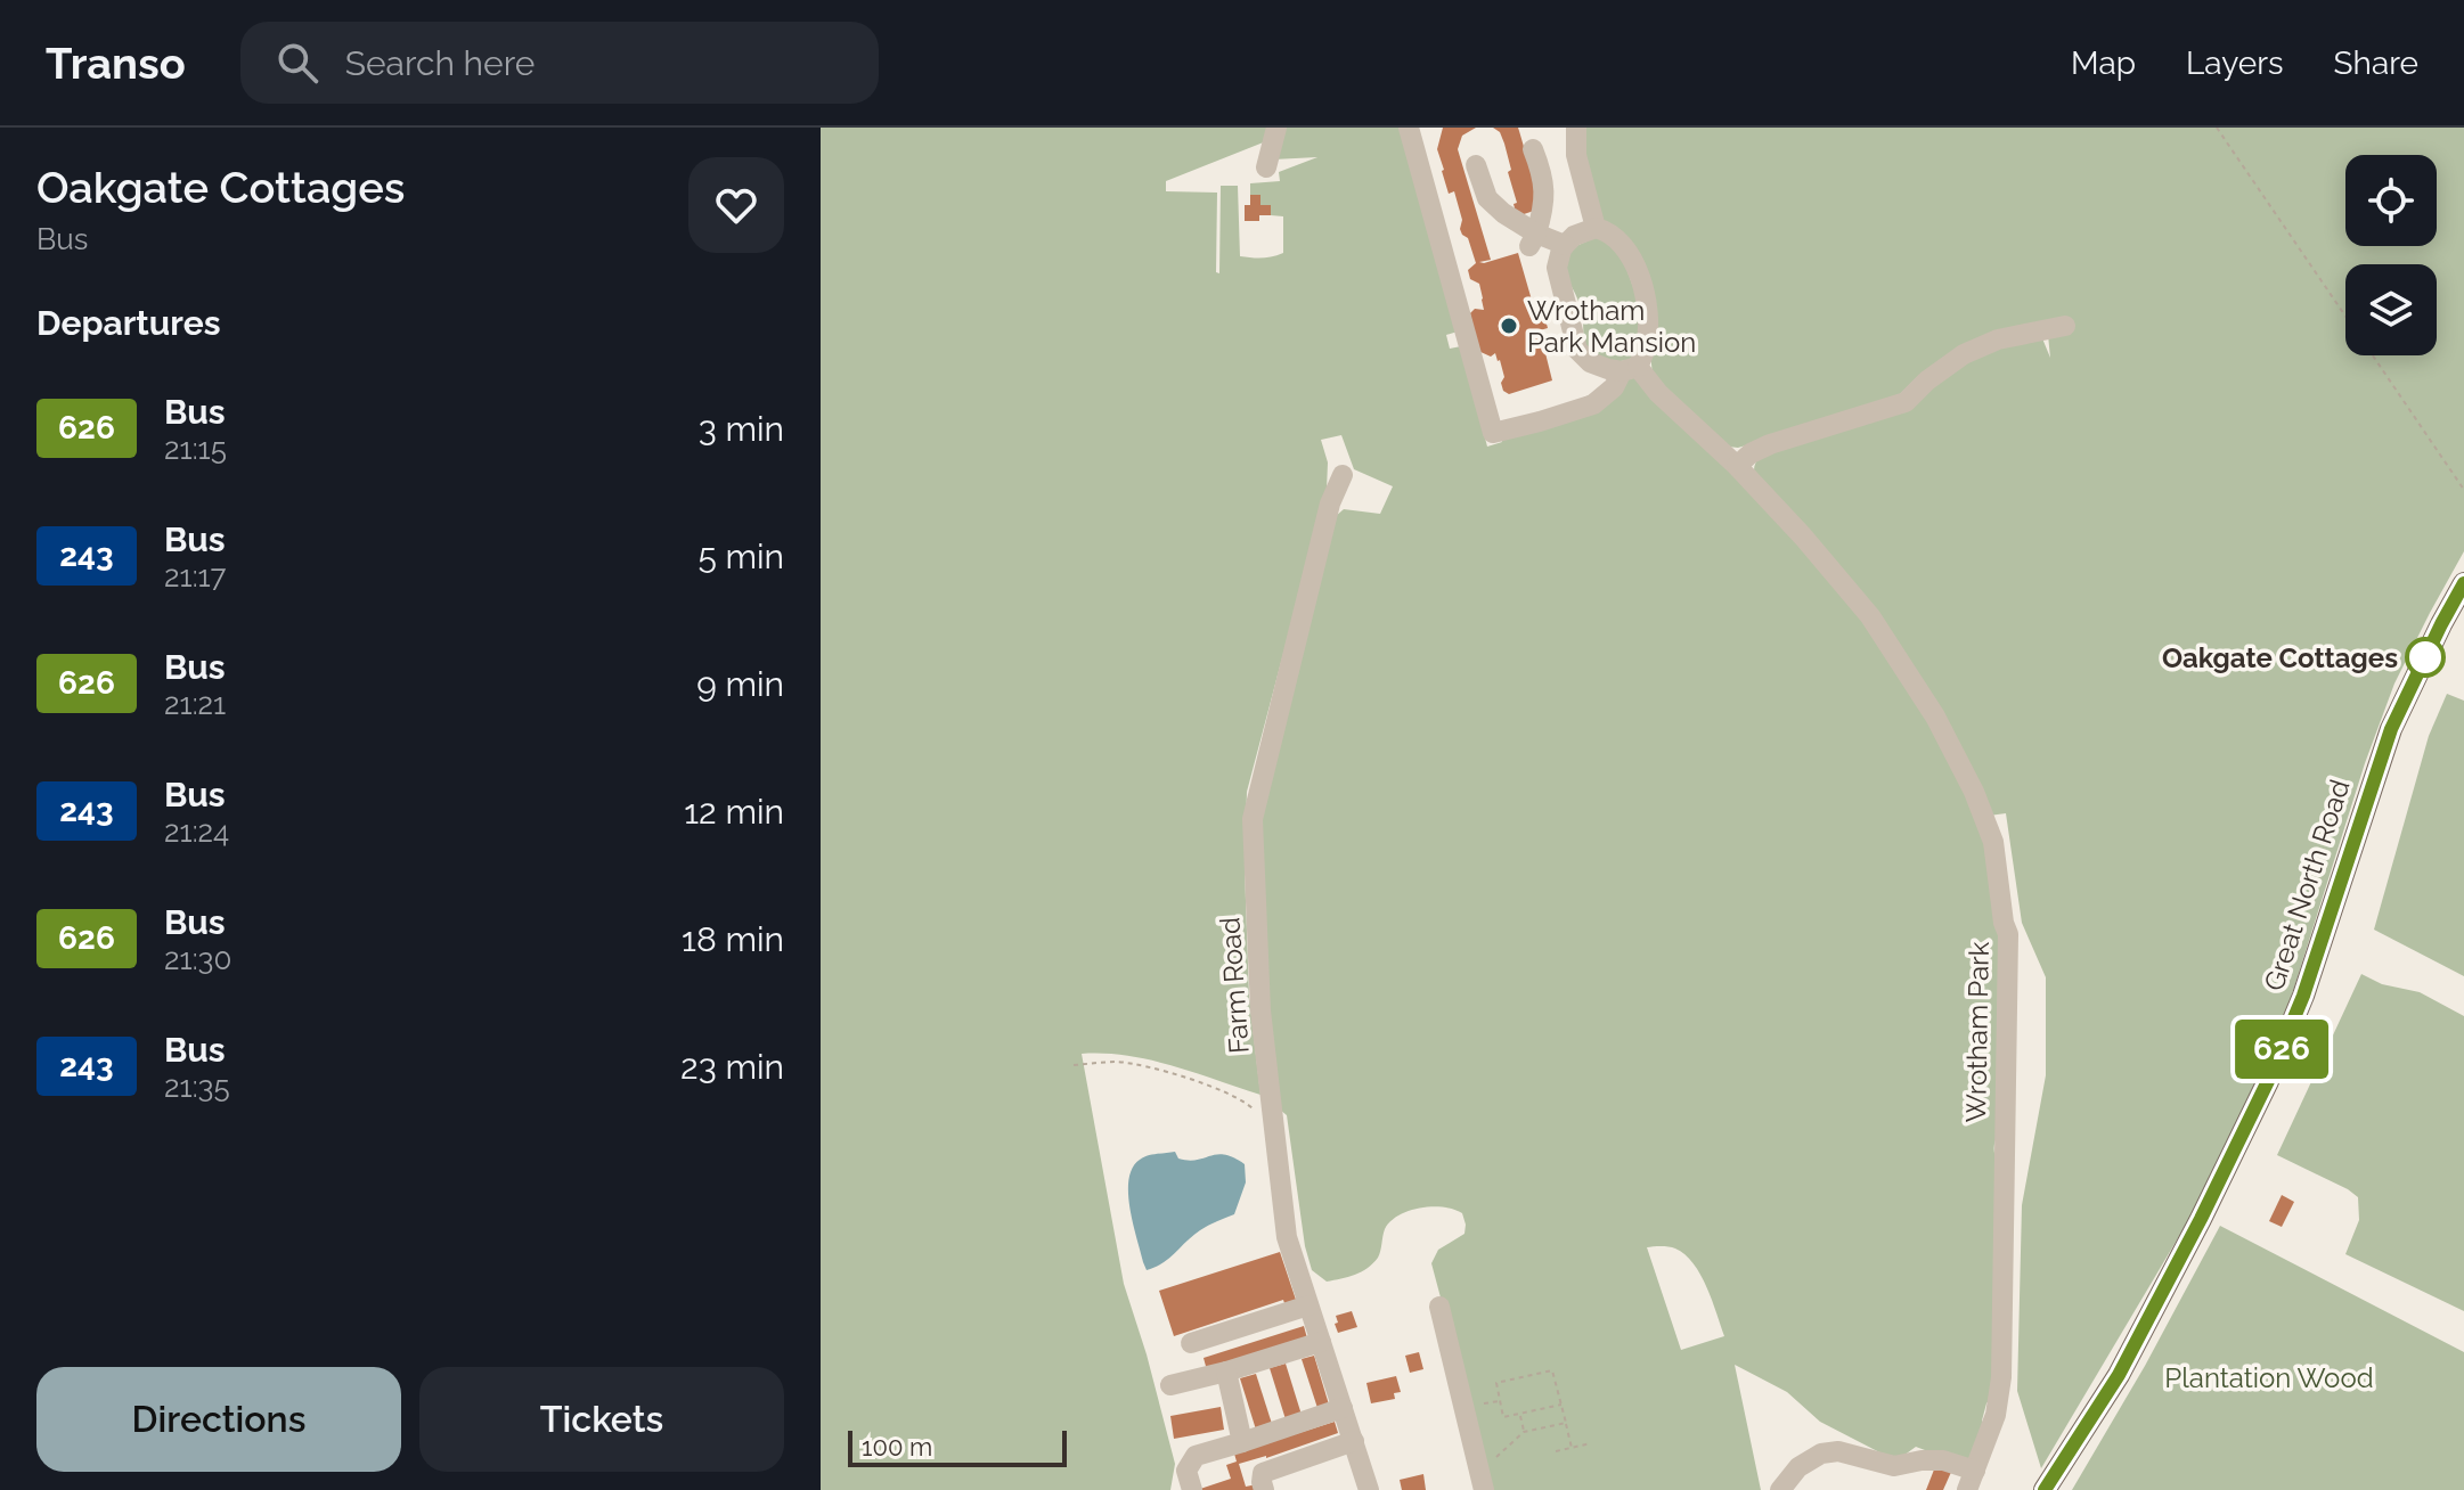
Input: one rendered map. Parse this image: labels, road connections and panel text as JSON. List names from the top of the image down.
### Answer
{
  "streets": {
    "main road": ["Great North Road"],
    "lane": ["Farm Road", "Wrotham Park"]
  },
  "parks": ["Plantation Wood"],
  "places": ["Wrotham Park Mansion", "Oakgate Cottages"],
  "lines": ["bus line 626"],
  "scale_bar": "100 m",
  "page": {
    "header": "Transo",
    "search": "Search here",
    "nav": ["Map", "Layers", "Share"],
    "heading": [
      ["Oakgate Cottages", "Bus"],
      "Departures"
    ],
    "on_map": "626",
    "list": [
      {
        "mark": "626",
        "name": "Bus",
        "note": "21:15",
        "value": "3 min"
      },
      {
        "mark": "243",
        "name": "Bus",
        "note": "21:17",
        "value": "5 min"
      },
      {
        "mark": "626",
        "name": "Bus",
        "note": "21:21",
        "value": "9 min"
      },
      {
        "mark": "243",
        "name": "Bus",
        "note": "21:24",
        "value": "12 min"
      },
      {
        "mark": "626",
        "name": "Bus",
        "note": "21:30",
        "value": "18 min"
      },
      {
        "mark": "243",
        "name": "Bus",
        "note": "21:35",
        "value": "23 min"
      }
    ],
    "buttons": ["Directions", "Tickets"],
    "scale": "100 m"
  }
}
